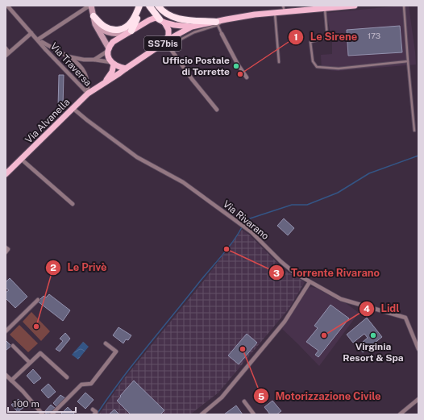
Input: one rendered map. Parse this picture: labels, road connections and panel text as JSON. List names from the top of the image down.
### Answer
{
  "streets": {
    "main road": ["SS7bis", "Via Alvanella"],
    "street": ["Via Traversa", "Via Rivarano"]
  },
  "crossings": [
    ["SS7bis", "Via Traversa"],
    ["SS7bis", "Via Alvanella"],
    ["Via Traversa", "Via Alvanella"],
    ["Via Alvanella", "Via Rivarano"]
  ],
  "places": [
    "Ufficio Postale di Torrette",
    "Le Sirene",
    "Torrente Rivarano",
    "Le Privè",
    "Lidl",
    "Virginia Resort & Spa",
    "Motorizzazione Civile"
  ],
  "house_numbers": ["173"],
  "scale_bar": "100 m"
}
